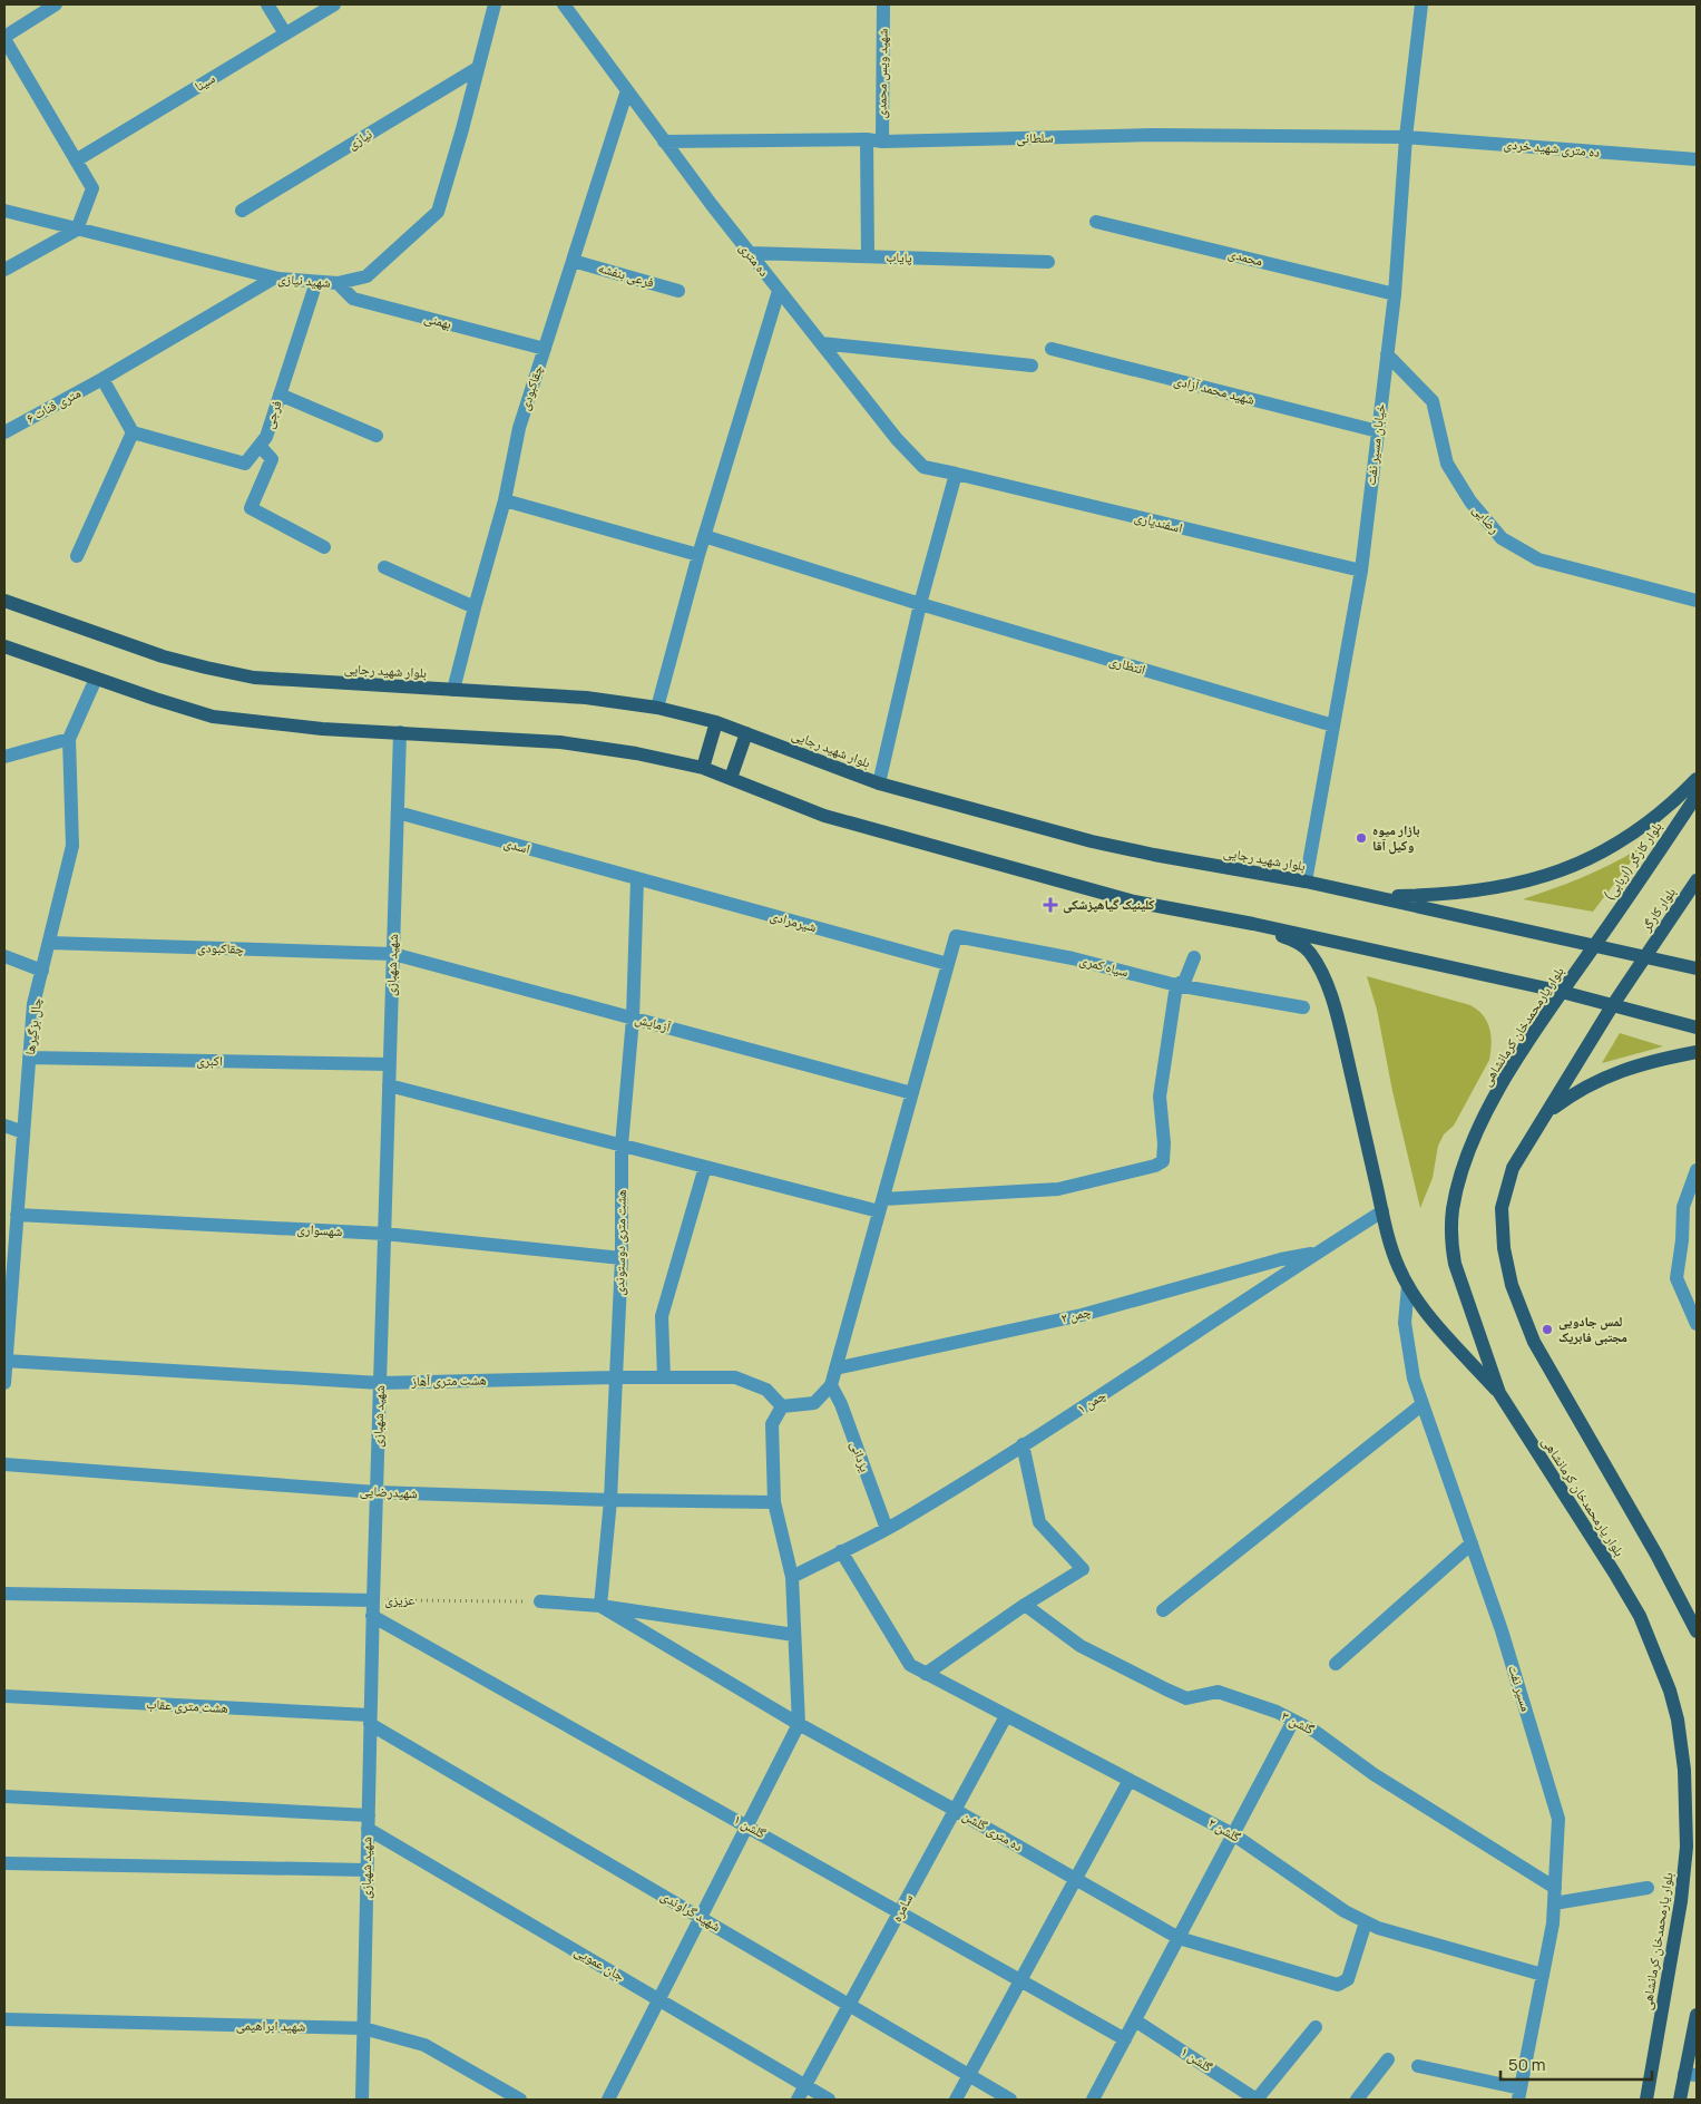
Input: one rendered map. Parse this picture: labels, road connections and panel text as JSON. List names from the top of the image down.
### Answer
{
  "streets": {
    "main road": [
      "بلوار شهید رجایی",
      "بلوار کارگر (اربابی)",
      "بلوار کارگر",
      "بلوار یارمحمدخان کرمانشاهی"
    ],
    "street": [
      "شهید ویس محمدی",
      "سینا",
      "سلطانی",
      "نیازی",
      "ده متری شهید خردی",
      "پایاب",
      "محمدی",
      "ده متری",
      "فرعی بنفشه",
      "شهید نیازی",
      "بهمنی",
      "چقاکبودی",
      "شهید محمد آزادی",
      "۶ متری قنات",
      "فرجی",
      "خیابان مسیر نفت",
      "رضایی",
      "اسفندیاری",
      "انتظاری",
      "اسدی",
      "شیرمرادی",
      "شهید شهبازی",
      "سیاه کمری",
      "آزمایش",
      "چال بزگیرها",
      "اکبری",
      "شهسواری",
      "هشت متری دوستوندی",
      "چمن ۲",
      "هشت متری آهاز",
      "چمن ۱",
      "یزدانی",
      "شهیدرضایی",
      "عزیزی",
      "مسیر نفت",
      "هشت متری عقاب",
      "گلشن ۳",
      "گلشن ۱",
      "گلشن ۲",
      "ده متری گلشن",
      "سامره",
      "شهید گراوندی",
      "جان عمویی",
      "شهید ابراهیمی"
    ]
  },
  "crossings": [
    ["شهید ویس محمدی", "سلطانی"],
    ["سلطانی", "ده متری شهید خردی"],
    ["سلطانی", "ده متری"],
    ["سلطانی", "خیابان مسیر نفت"],
    ["نیازی", "شهید نیازی"],
    ["ده متری شهید خردی", "خیابان مسیر نفت"],
    ["پایاب", "ده متری"],
    ["محمدی", "خیابان مسیر نفت"],
    ["ده متری", "چقاکبودی"],
    ["ده متری", "اسفندیاری"],
    ["فرعی بنفشه", "چقاکبودی"],
    ["شهید نیازی", "بهمنی"],
    ["شهید نیازی", "۶ متری قنات"],
    ["شهید نیازی", "فرجی"],
    ["بهمنی", "چقاکبودی"],
    ["چقاکبودی", "بلوار شهید رجایی"],
    ["چقاکبودی", "شهید شهبازی"],
    ["چقاکبودی", "آزمایش"],
    ["چقاکبودی", "چال بزگیرها"],
    ["شهید محمد آزادی", "خیابان مسیر نفت"],
    ["خیابان مسیر نفت", "رضایی"],
    ["خیابان مسیر نفت", "اسفندیاری"],
    ["خیابان مسیر نفت", "انتظاری"],
    ["خیابان مسیر نفت", "بلوار شهید رجایی"],
    ["بلوار شهید رجایی", "بلوار کارگر (اربابی)"],
    ["بلوار شهید رجایی", "بلوار کارگر"],
    ["بلوار شهید رجایی", "بلوار یارمحمدخان کرمانشاهی"],
    ["اسدی", "شیرمرادی"],
    ["اسدی", "شهید شهبازی"],
    ["اسدی", "هشت متری دوستوندی"],
    ["بلوار کارگر (اربابی)", "بلوار یارمحمدخان کرمانشاهی"],
    ["شیرمرادی", "سیاه کمری"],
    ["شیرمرادی", "هشت متری دوستوندی"],
    ["شهید شهبازی", "آزمایش"],
    ["شهید شهبازی", "اکبری"],
    ["شهید شهبازی", "شهسواری"],
    ["شهید شهبازی", "هشت متری آهاز"],
    ["شهید شهبازی", "شهیدرضایی"],
    ["شهید شهبازی", "عزیزی"],
    ["شهید شهبازی", "هشت متری عقاب"],
    ["شهید شهبازی", "گلشن ۱"],
    ["شهید شهبازی", "شهید گراوندی"],
    ["شهید شهبازی", "جان عمویی"],
    ["شهید شهبازی", "شهید ابراهیمی"],
    ["آزمایش", "هشت متری دوستوندی"],
    ["چال بزگیرها", "اکبری"],
    ["چال بزگیرها", "شهسواری"],
    ["چال بزگیرها", "هشت متری آهاز"],
    ["شهسواری", "هشت متری دوستوندی"],
    ["هشت متری دوستوندی", "هشت متری آهاز"],
    ["هشت متری دوستوندی", "شهیدرضایی"],
    ["هشت متری دوستوندی", "ده متری گلشن"],
    ["چمن ۲", "چمن ۱"],
    ["چمن ۱", "یزدانی"],
    ["چمن ۱", "گلشن ۲"],
    ["مسیر نفت", "گلشن ۳"],
    ["مسیر نفت", "گلشن ۲"],
    ["هشت متری عقاب", "شهید گراوندی"],
    ["گلشن ۱", "سامره"],
    ["گلشن ۲", "ده متری گلشن"],
    ["گلشن ۲", "سامره"],
    ["ده متری گلشن", "سامره"],
    ["سامره", "شهید گراوندی"],
    ["سامره", "جان عمویی"]
  ],
  "places": {
    "other": ["بازار میوه وکیل آقا", "لمس جادویی مجتبی فابریک"],
    "health": ["کلینیک گیاهپزشکی"]
  },
  "scale_bar": "50 m"
}
